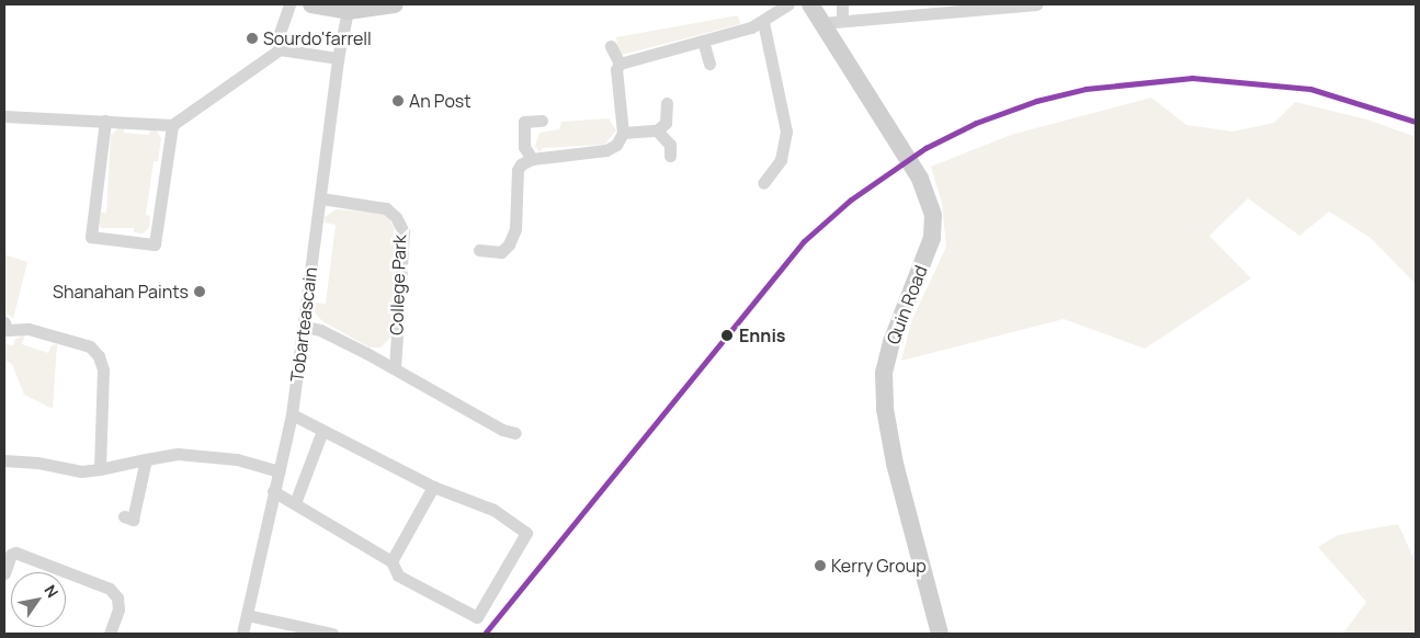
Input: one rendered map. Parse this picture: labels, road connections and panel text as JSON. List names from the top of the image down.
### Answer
{
  "streets": {
    "main road": ["Quin Road"],
    "street": ["College Park", "Tobarteascain"]
  },
  "crossings": [
    ["College Park", "Tobarteascain"]
  ],
  "places": [
    "Sourdo'farrell",
    "An Post",
    "Shanahan Paints",
    "Ennis",
    "Kerry Group"
  ],
  "north": "top right"
}
